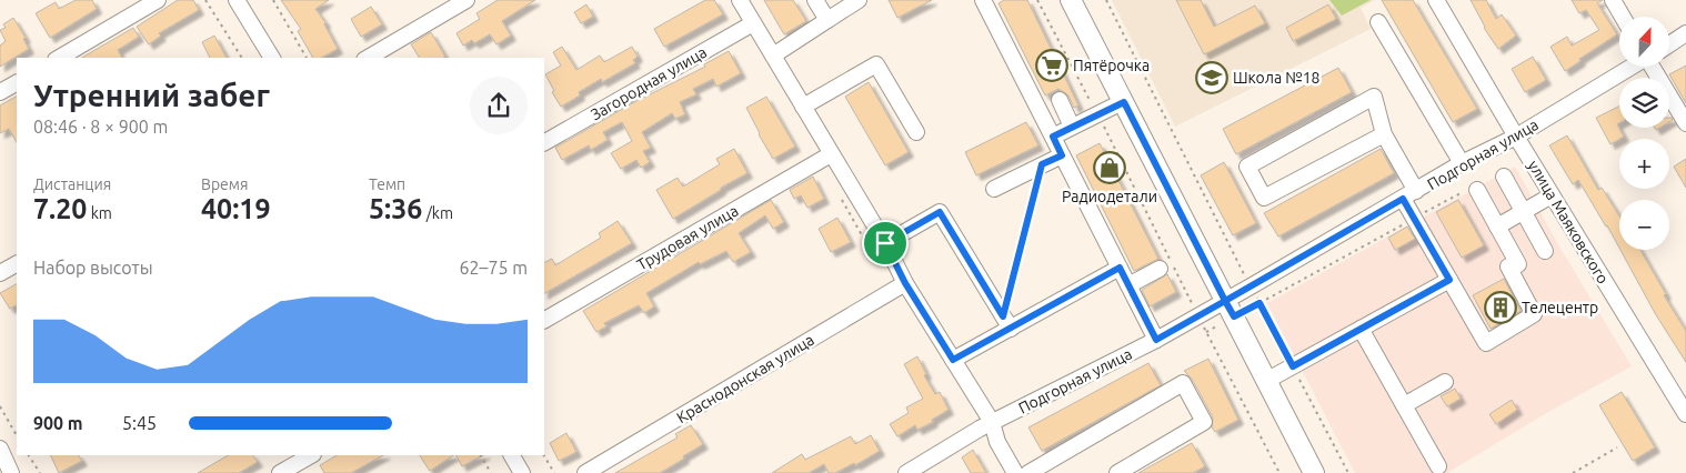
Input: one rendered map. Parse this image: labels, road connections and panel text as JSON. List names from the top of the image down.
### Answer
{
  "streets": {
    "street": [
      "Загородная улица",
      "Подгорная улица",
      "улица Маяковского",
      "Трудовая улица",
      "Краснодонская улица"
    ]
  },
  "crossings": [
    ["Подгорная улица", "улица Маяковского"]
  ],
  "places": {
    "supermarket": ["Пятёрочка"],
    "school or university": ["Школа №18"],
    "shop": ["Радиодетали"],
    "building": ["Телецентр"]
  },
  "north": "top",
  "page": {
    "map_buttons": ["+", "−"],
    "heading": ["Утренний забег", "08:46 · 8 × 900 m"],
    "stats": [
      ["Дистанция", "7.20 km"],
      ["Время", "40:19"],
      ["Темп", "5:36 /km"]
    ],
    "chart": ["Набор высоты", "62–75 m"],
    "list": [
      {
        "name": "900 m",
        "note": "5:45"
      }
    ]
  }
}
